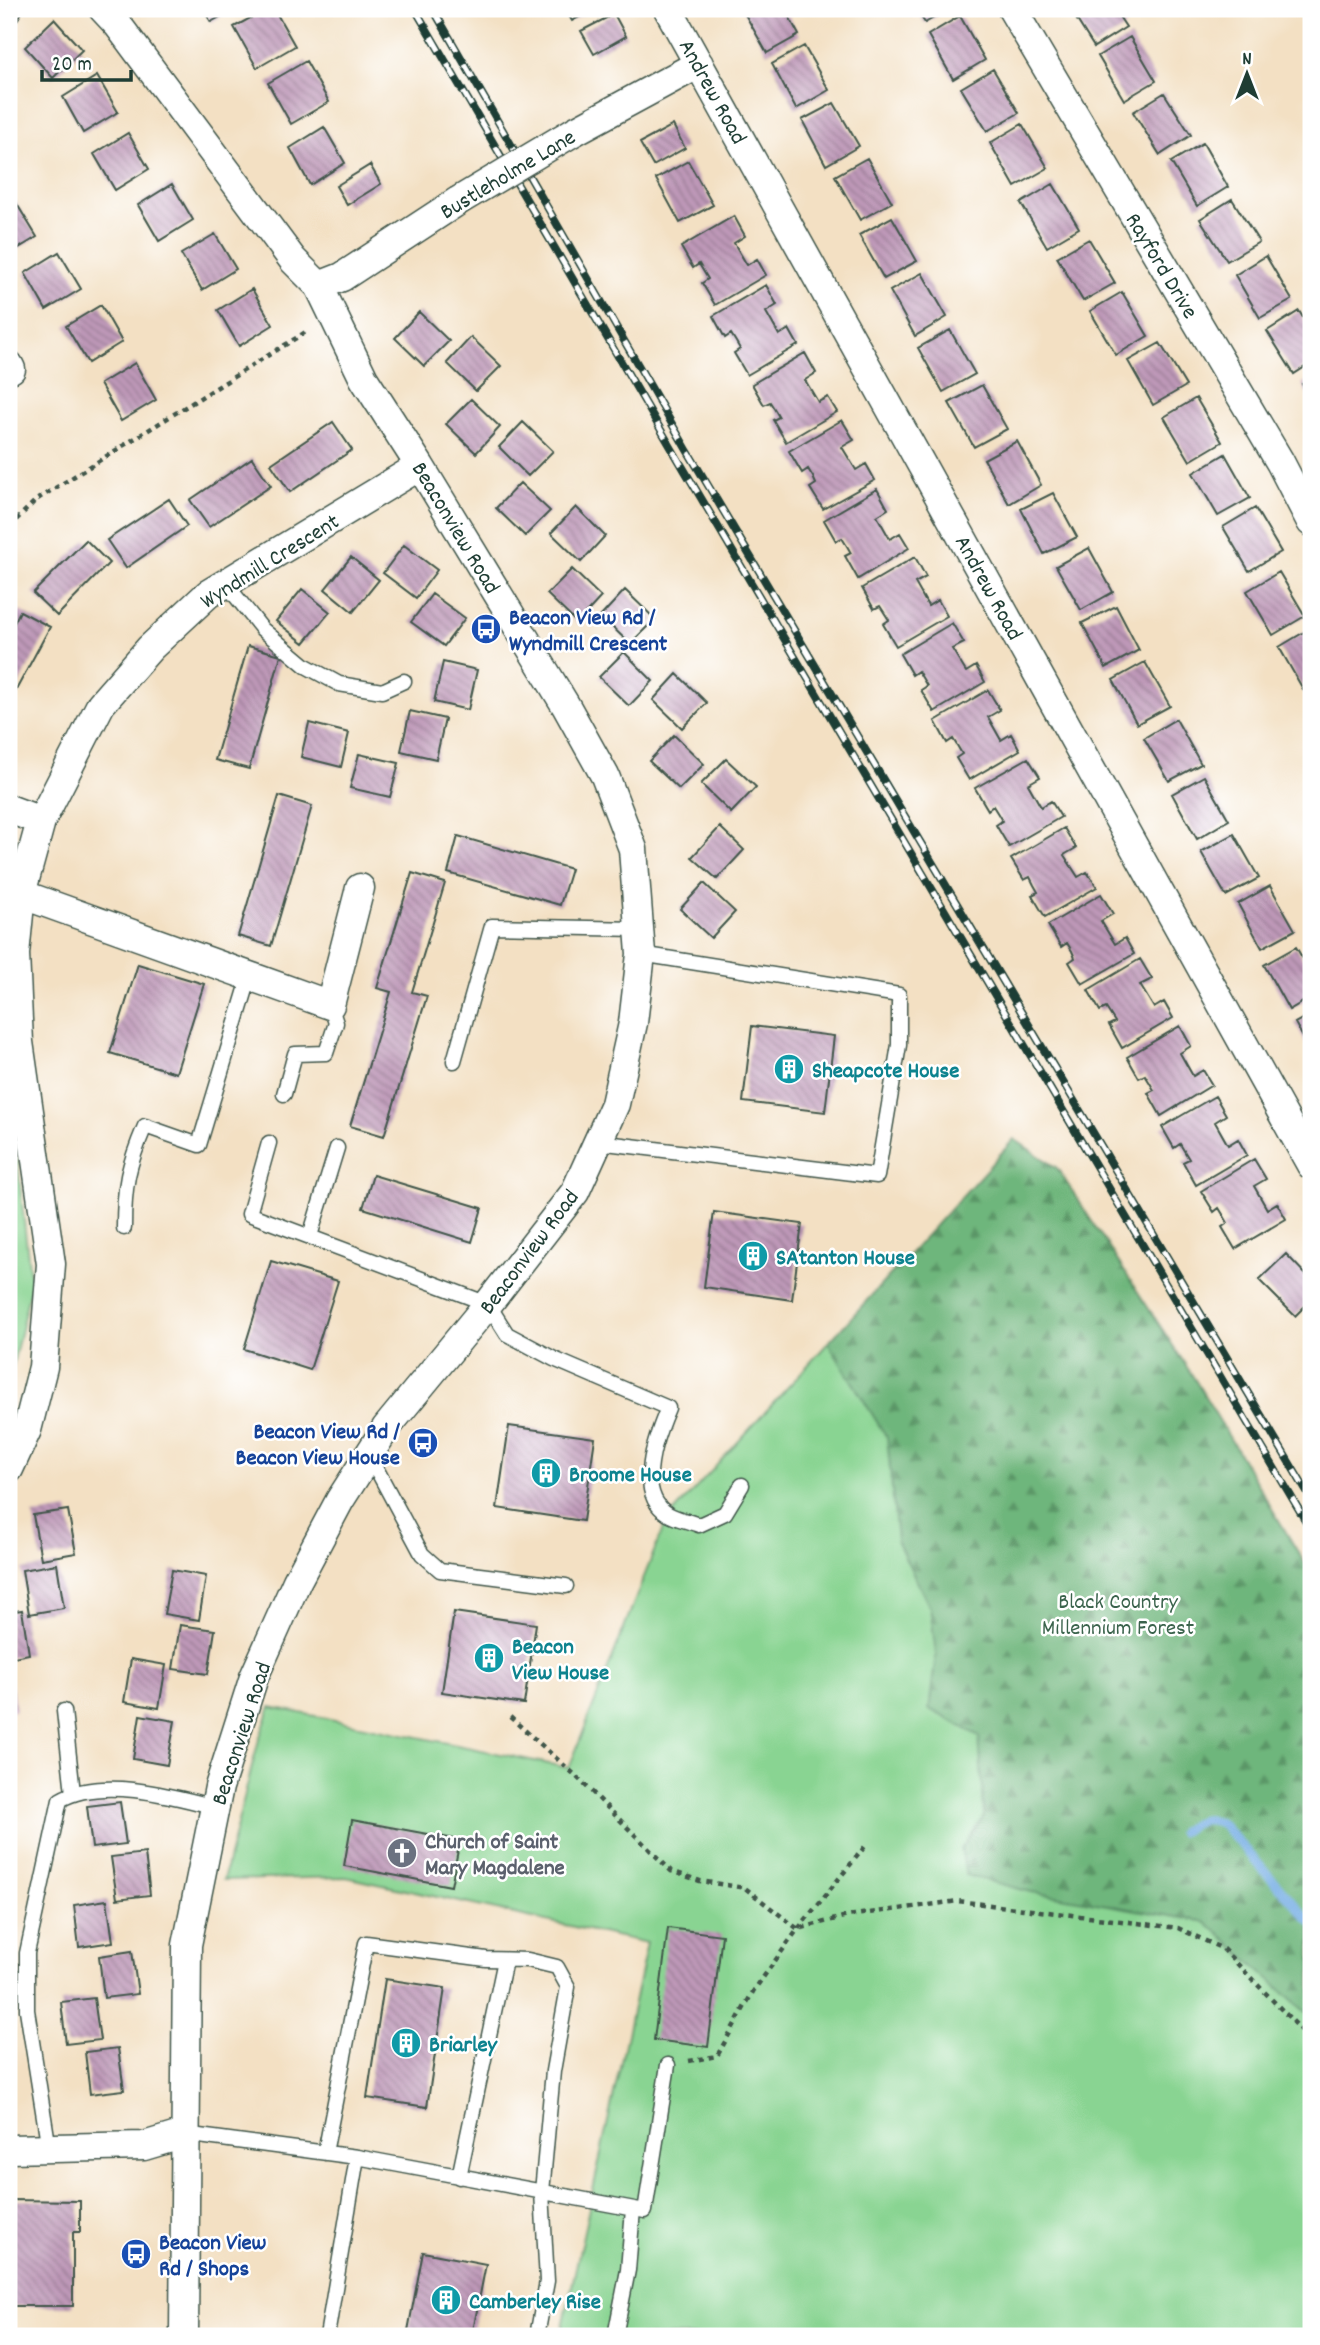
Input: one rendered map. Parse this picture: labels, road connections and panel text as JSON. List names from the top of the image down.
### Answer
{
  "streets": {
    "street": [
      "Andrew Road",
      "Bustleholme Lane",
      "Rayford Drive",
      "Beaconview Road",
      "Wyndmill Crescent"
    ]
  },
  "crossings": [
    ["Andrew Road", "Bustleholme Lane"],
    ["Bustleholme Lane", "Beaconview Road"],
    ["Beaconview Road", "Wyndmill Crescent"]
  ],
  "parks": ["Black Country Millennium Forest"],
  "places": {
    "bus stop": ["Beacon View Rd / Wyndmill Crescent", "Beacon View Rd / Beacon View House", "Beacon View Rd / Shops"],
    "building": [
      "Sheapcote House",
      "SAtanton House",
      "Broome House",
      "Beacon View House",
      "Briarley",
      "Camberley Rise"
    ],
    "church": ["Church of Saint Mary Magdalene"]
  },
  "scale_bar": "20 m",
  "north": "top"
}
